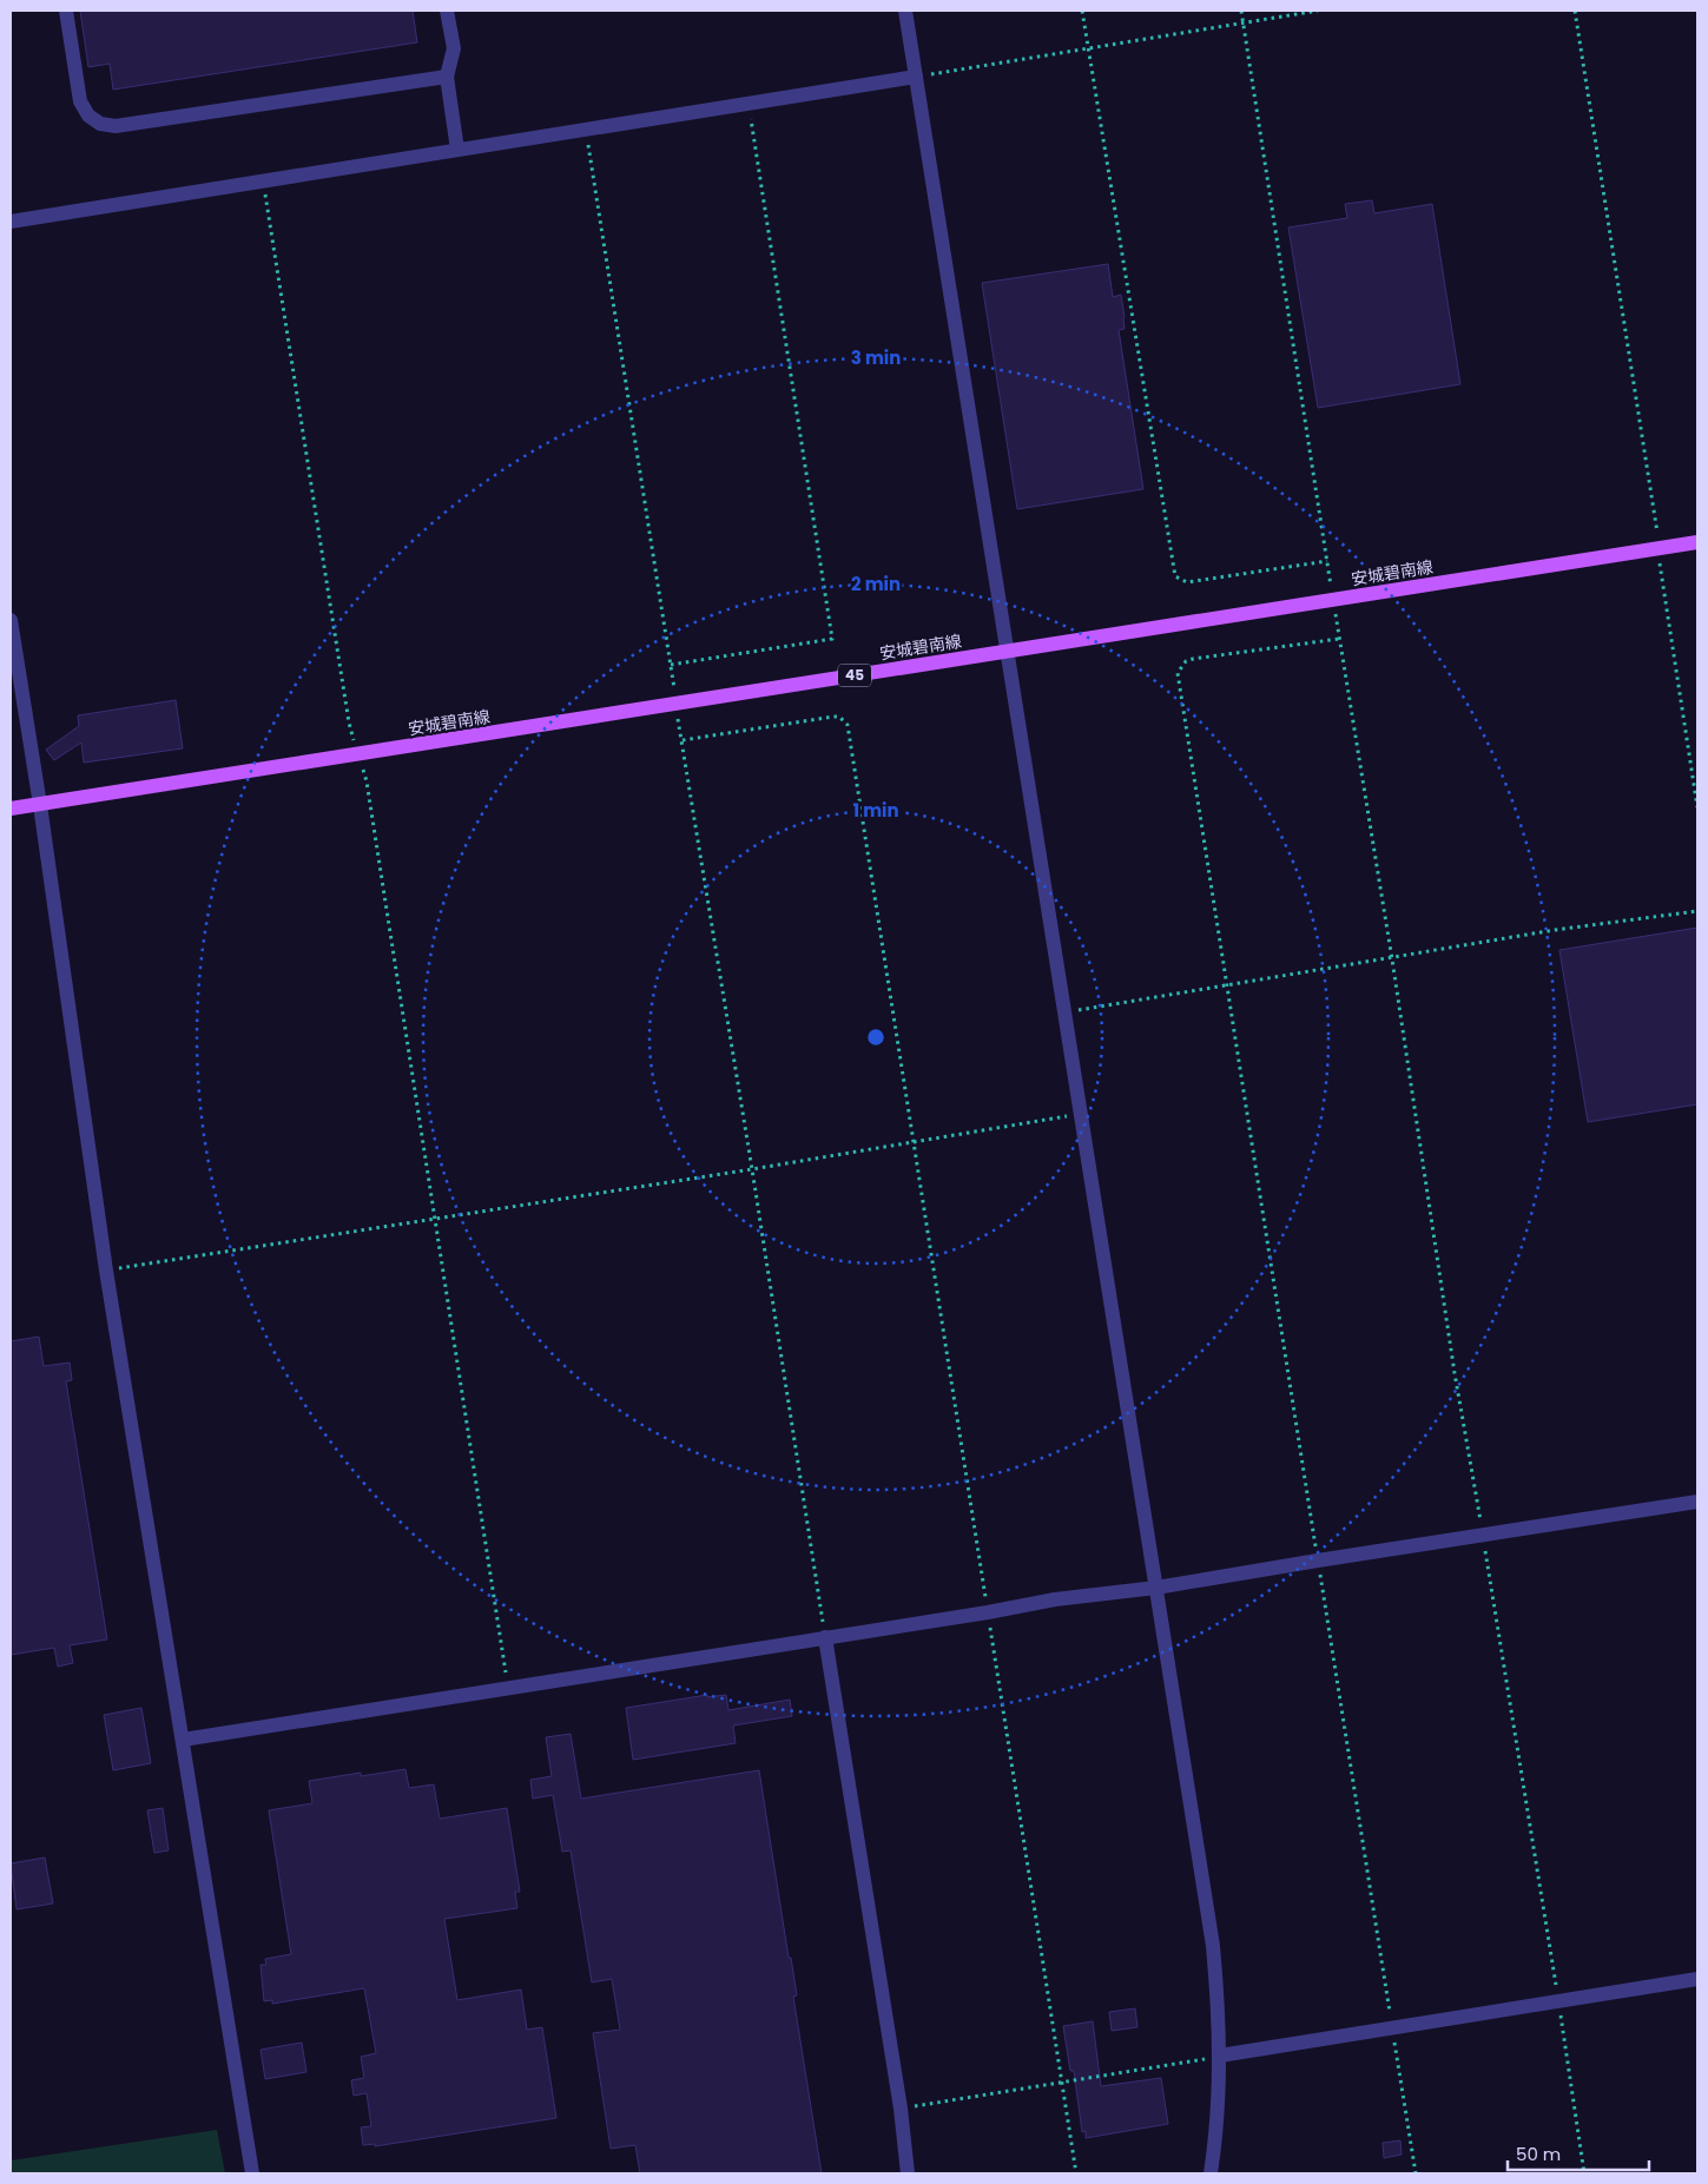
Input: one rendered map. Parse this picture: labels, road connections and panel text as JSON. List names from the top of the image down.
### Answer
{
  "streets": {
    "main road": ["安城碧南線", "45"]
  },
  "scale_bar": "50 m",
  "rings": ["3 min", "2 min", "1 min"]
}
